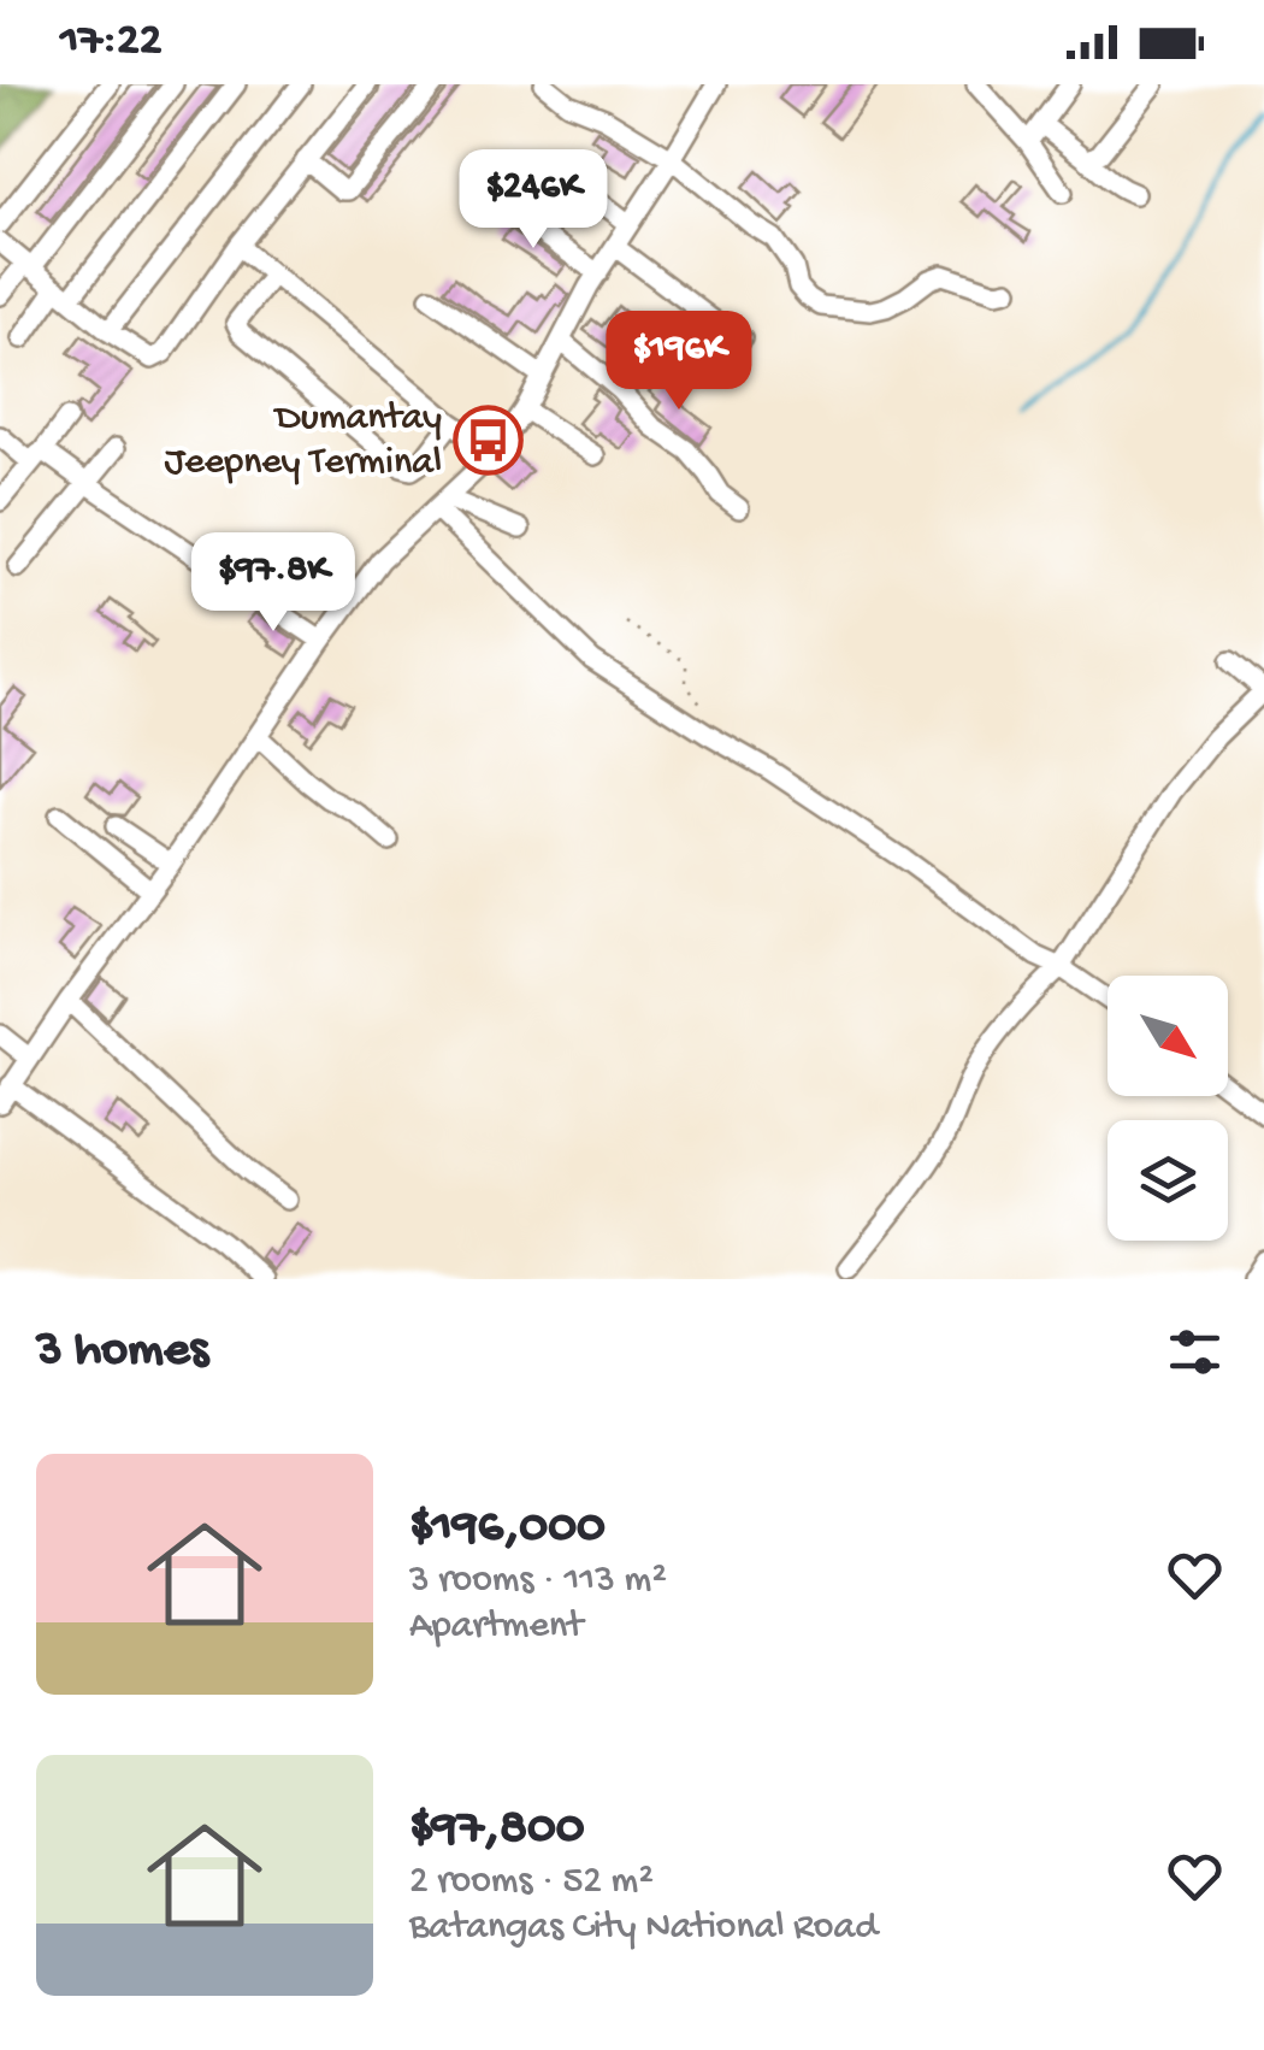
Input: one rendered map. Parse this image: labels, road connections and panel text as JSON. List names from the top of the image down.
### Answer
{
  "places": {
    "bus stop": ["Dumantay Jeepney Terminal"]
  },
  "north": "bottom right",
  "page": {
    "status": "17:22",
    "price": ["$246K", "$196K", "$97.8K"],
    "heading": "3 homes",
    "list": [
      {
        "name": "$196,000",
        "note": "3 rooms · 113 m² · Apartment"
      },
      {
        "name": "$97,800",
        "note": "2 rooms · 52 m² · Batangas City National Road"
      }
    ]
  }
}
